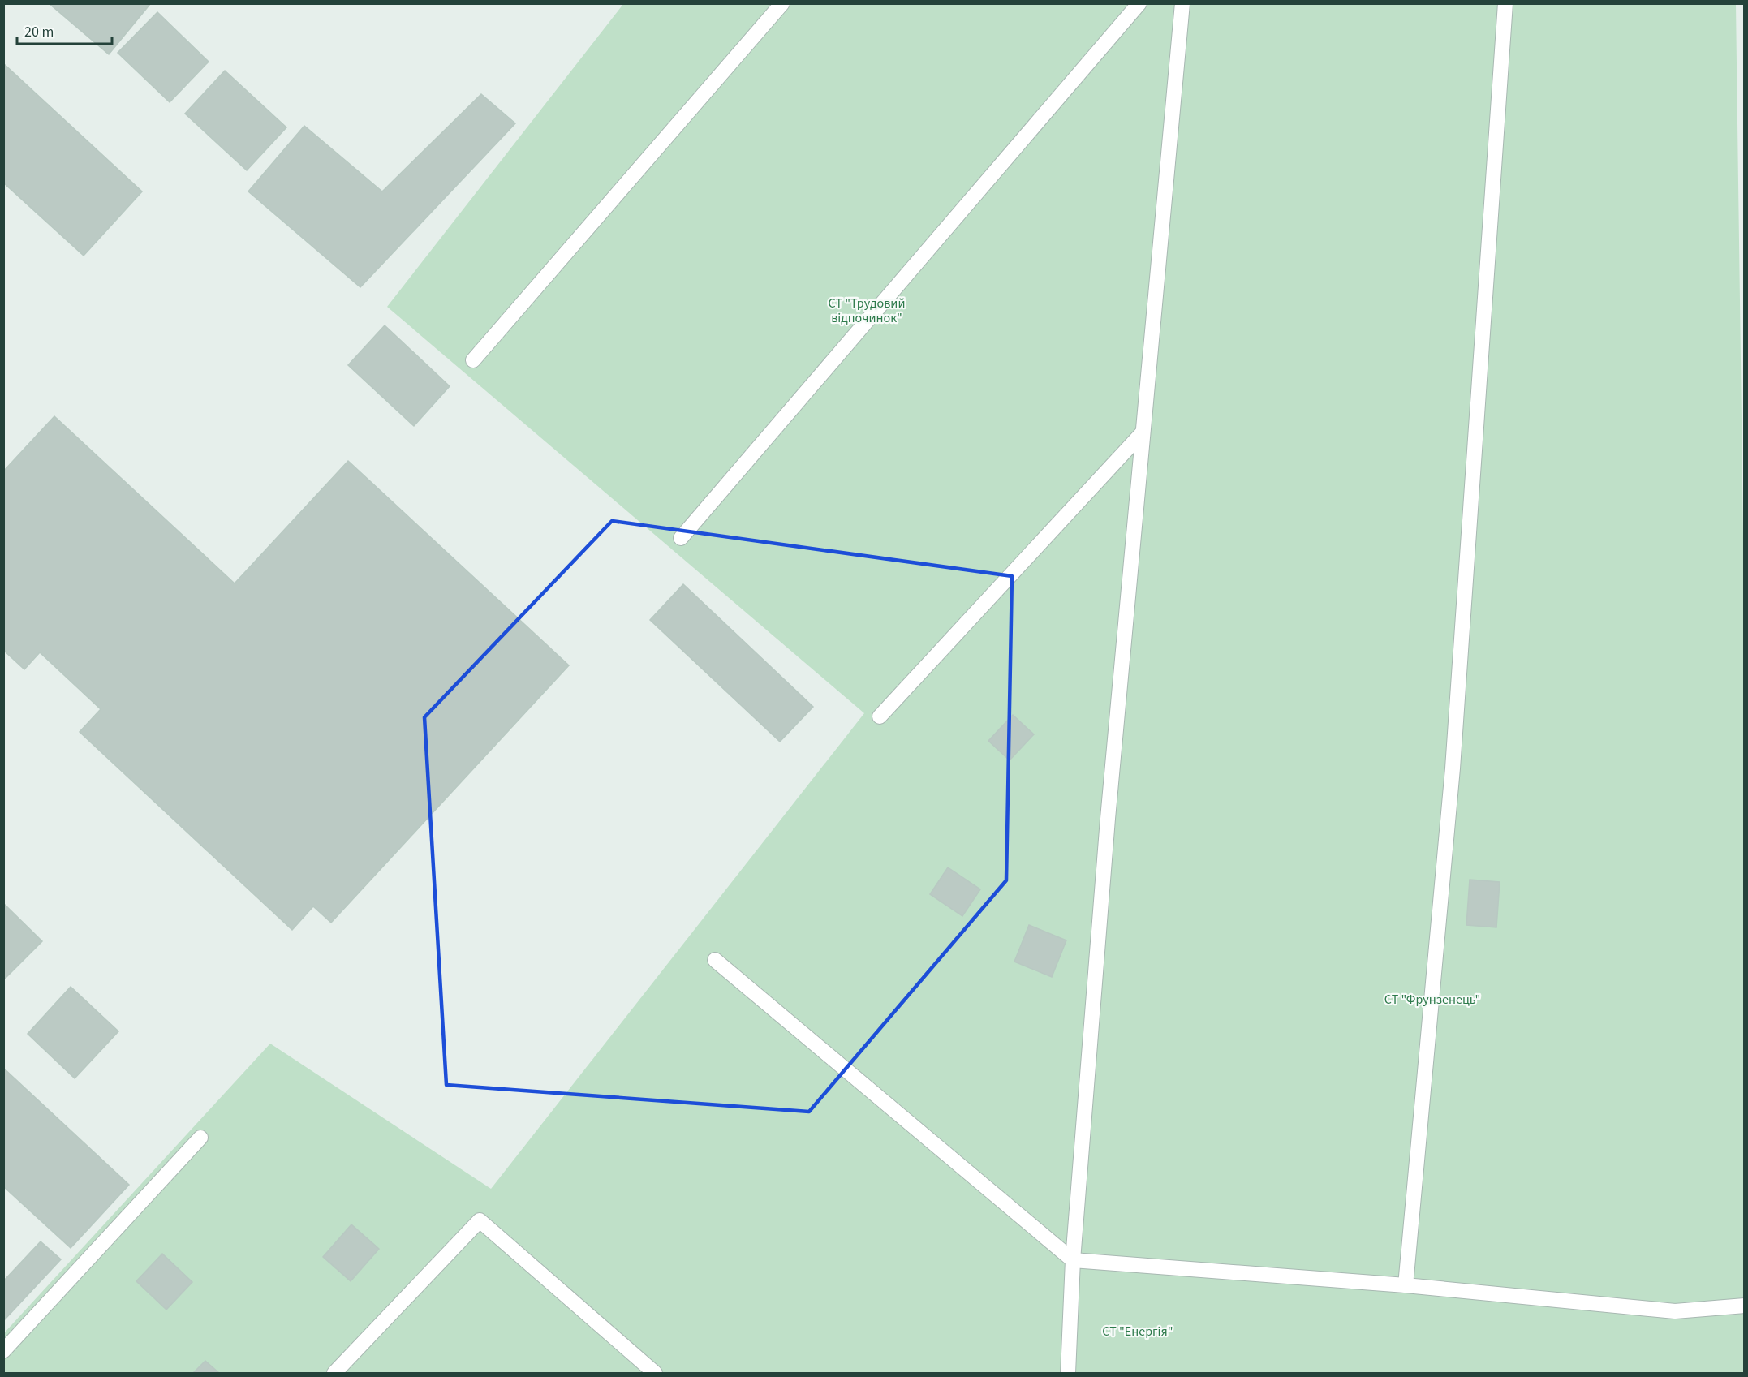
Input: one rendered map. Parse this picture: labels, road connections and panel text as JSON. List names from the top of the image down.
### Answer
{
  "parks": ["СТ \"Трудовий відпочинок\"", "СТ \"Фрунзенець\"", "СТ \"Енергія\""],
  "scale_bar": "20 m"
}
